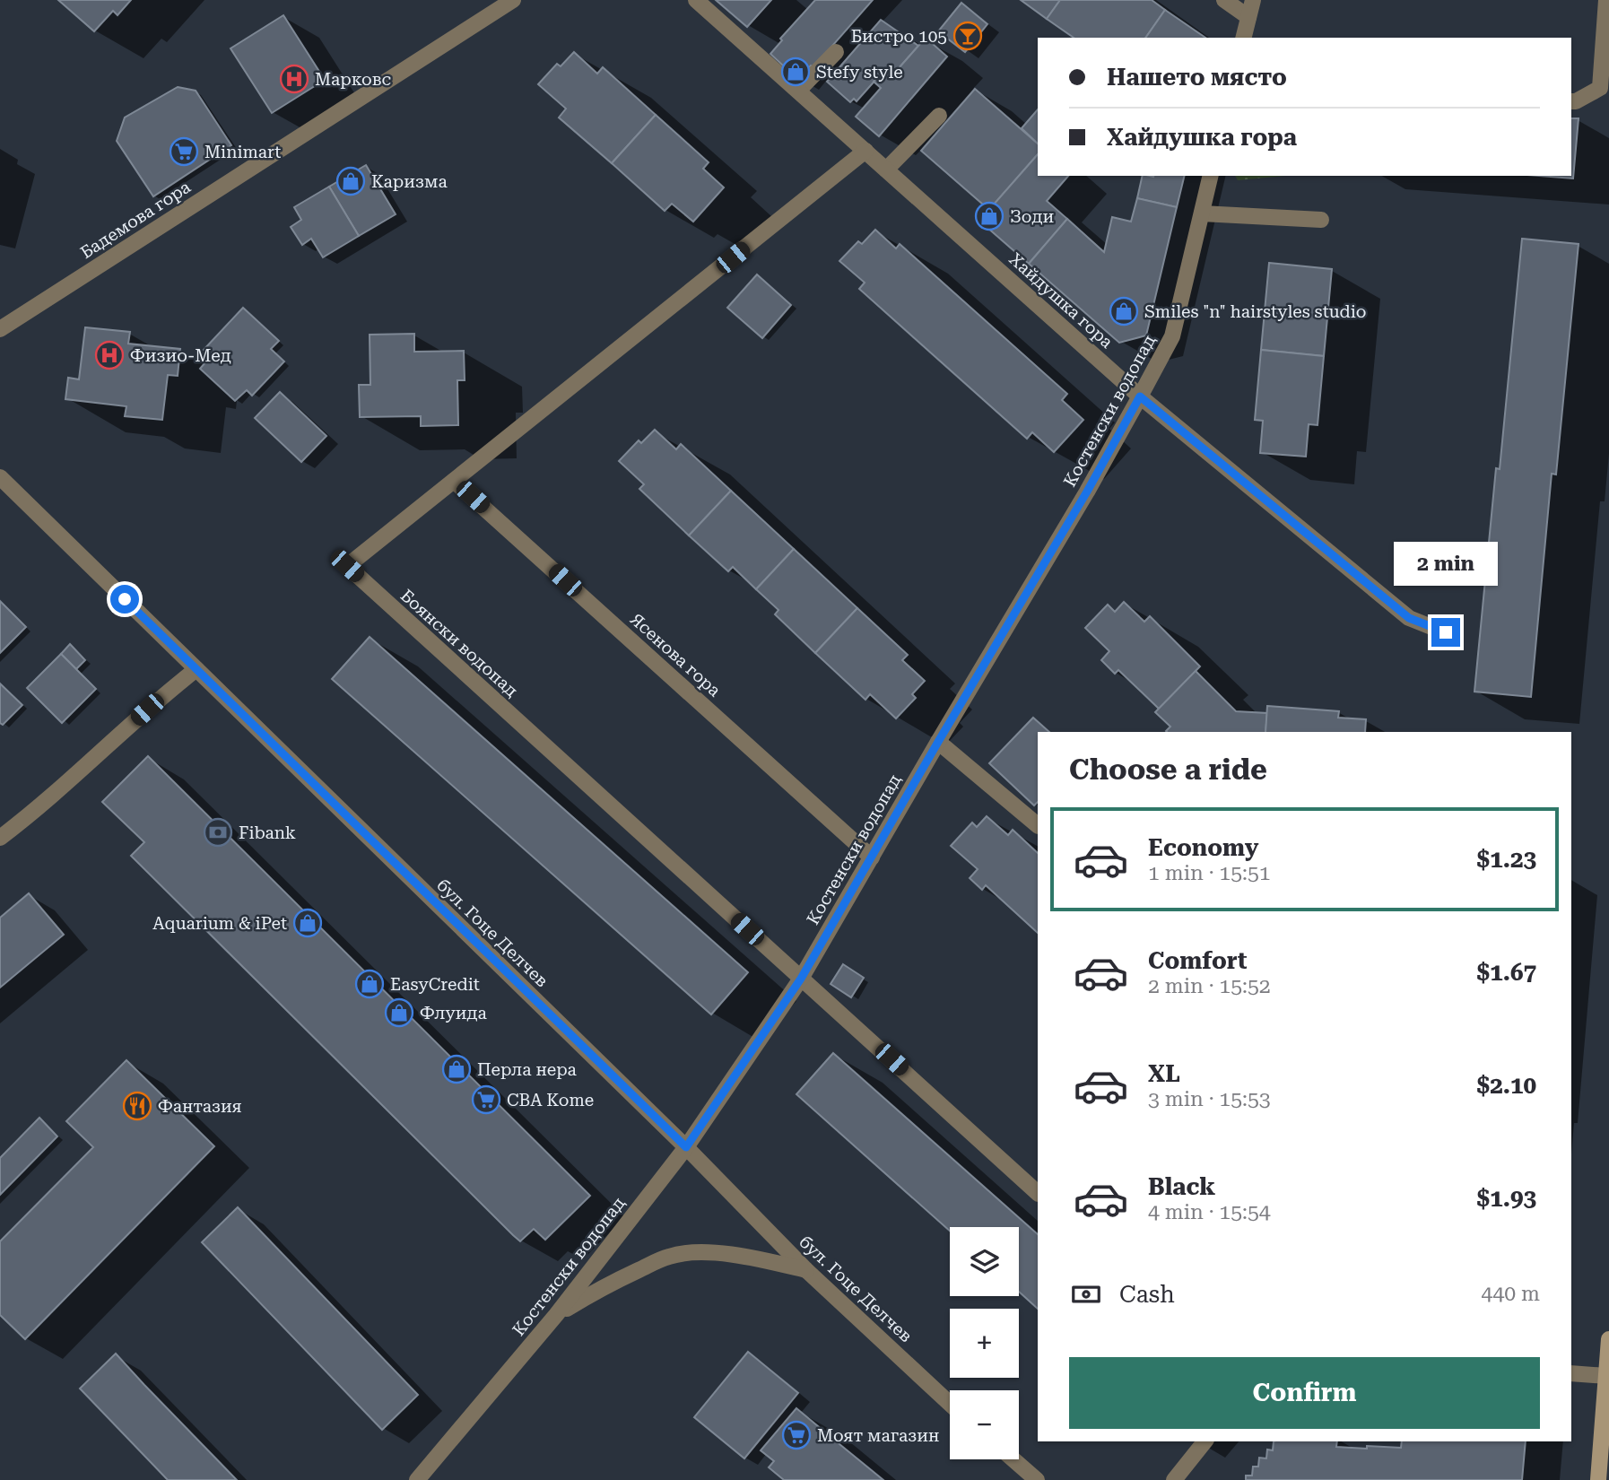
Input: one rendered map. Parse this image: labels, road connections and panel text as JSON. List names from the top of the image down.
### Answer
{
  "streets": {
    "street": [
      "Бадемова гора",
      "Хайдушка гора",
      "Костенски водопад",
      "Боянски водопад",
      "Ясенова гора",
      "бул. Гоце Делчев"
    ]
  },
  "crossings": [
    ["Хайдушка гора", "Костенски водопад"],
    ["Хайдушка гора", "Боянски водопад"],
    ["Костенски водопад", "Боянски водопад"],
    ["Костенски водопад", "Ясенова гора"],
    ["Костенски водопад", "бул. Гоце Делчев"],
    ["Боянски водопад", "Ясенова гора"]
  ],
  "places": {
    "bar": ["Бистро 105"],
    "shop": [
      "Stefy style",
      "Каризма",
      "Зоди",
      "Smiles \"n\" hairstyles studio",
      "Aquarium & iPet",
      "EasyCredit",
      "Флуида",
      "Перла нера"
    ],
    "hospital": ["Марковс", "Физио-Мед"],
    "supermarket": ["Minimart", "CBA Kome", "Моят магазин"],
    "bank": ["Fibank"],
    "restaurant": ["Фантазия"]
  },
  "page": {
    "banner": ["Нашето място", "Хайдушка гора"],
    "bubble": "2 min",
    "heading": "Choose a ride",
    "list": [
      {
        "name": "Economy",
        "note": "1 min · 15:51",
        "value": "$1.23"
      },
      {
        "name": "Comfort",
        "note": "2 min · 15:52",
        "value": "$1.67"
      },
      {
        "name": "XL",
        "note": "3 min · 15:53",
        "value": "$2.10"
      },
      {
        "name": "Black",
        "note": "4 min · 15:54",
        "value": "$1.93"
      }
    ],
    "map_buttons": ["+", "−"],
    "pay": ["Cash", "440 m"],
    "buttons": "Confirm"
  }
}
